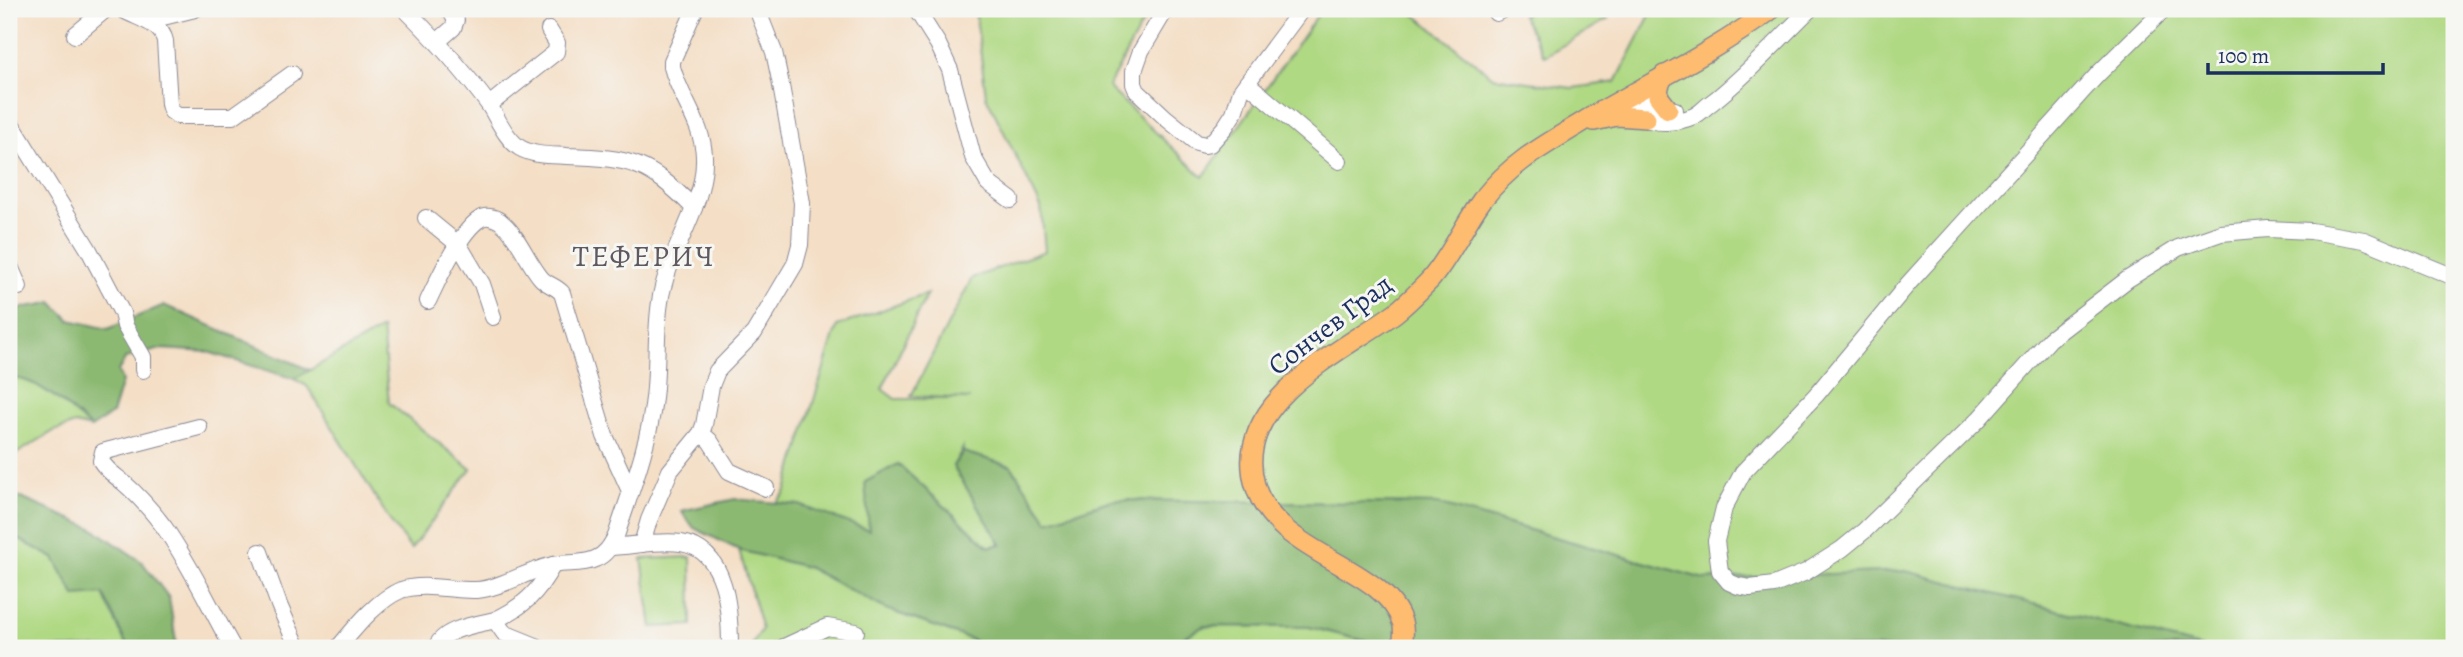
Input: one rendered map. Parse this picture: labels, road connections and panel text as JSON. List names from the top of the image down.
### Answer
{
  "streets": {
    "main road": ["Сончев Град"]
  },
  "districts": ["ТЕФЕРИЧ"],
  "scale_bar": "100 m"
}
